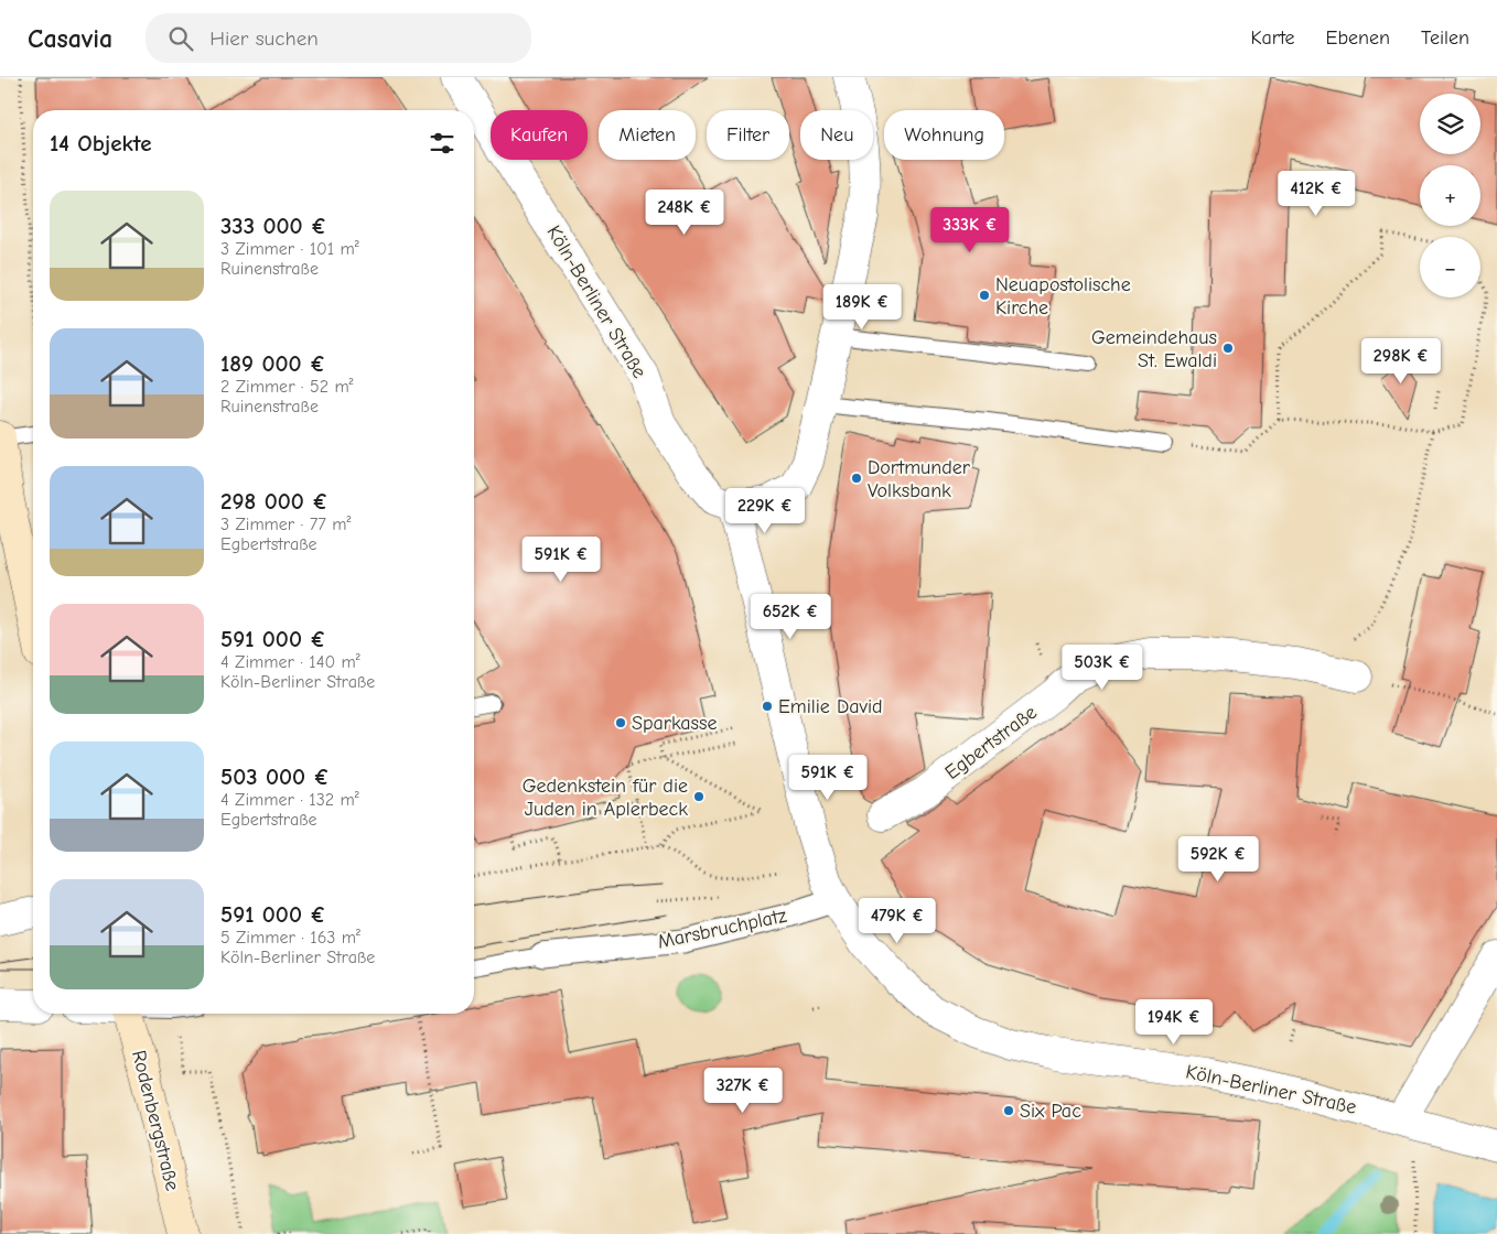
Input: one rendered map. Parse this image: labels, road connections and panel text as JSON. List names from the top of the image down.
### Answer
{
  "streets": {
    "main road": ["Rodenbergstraße"],
    "street": ["Köln-Berliner Straße", "Egbertstraße", "Marsbruchplatz"]
  },
  "crossings": [
    ["Köln-Berliner Straße", "Marsbruchplatz"]
  ],
  "places": [
    "Neuapostolische Kirche",
    "Gemeindehaus St. Ewaldi",
    "Dortmunder Volksbank",
    "Emilie David",
    "Sparkasse",
    "Gedenkstein für die Juden in Aplerbeck",
    "Six Pac"
  ],
  "page": {
    "header": "Casavia",
    "search": "Hier suchen",
    "nav": ["Karte", "Ebenen", "Teilen"],
    "map_buttons": ["+", "−"],
    "chip": [
      "Kaufen",
      "Mieten",
      "Filter",
      "Neu",
      "Wohnung"
    ],
    "heading": "14 Objekte",
    "price": [
      "412K €",
      "248K €",
      "333K €",
      "189K €",
      "298K €",
      "229K €",
      "591K €",
      "652K €",
      "503K €",
      "591K €",
      "592K €",
      "479K €",
      "194K €",
      "327K €"
    ],
    "list": [
      {
        "name": "333 000 €",
        "note": "3 Zimmer · 101 m² · Ruinenstraße"
      },
      {
        "name": "189 000 €",
        "note": "2 Zimmer · 52 m² · Ruinenstraße"
      },
      {
        "name": "298 000 €",
        "note": "3 Zimmer · 77 m² · Egbertstraße"
      },
      {
        "name": "591 000 €",
        "note": "4 Zimmer · 140 m² · Köln-Berliner Straße"
      },
      {
        "name": "503 000 €",
        "note": "4 Zimmer · 132 m² · Egbertstraße"
      },
      {
        "name": "591 000 €",
        "note": "5 Zimmer · 163 m² · Köln-Berliner Straße"
      }
    ]
  }
}
